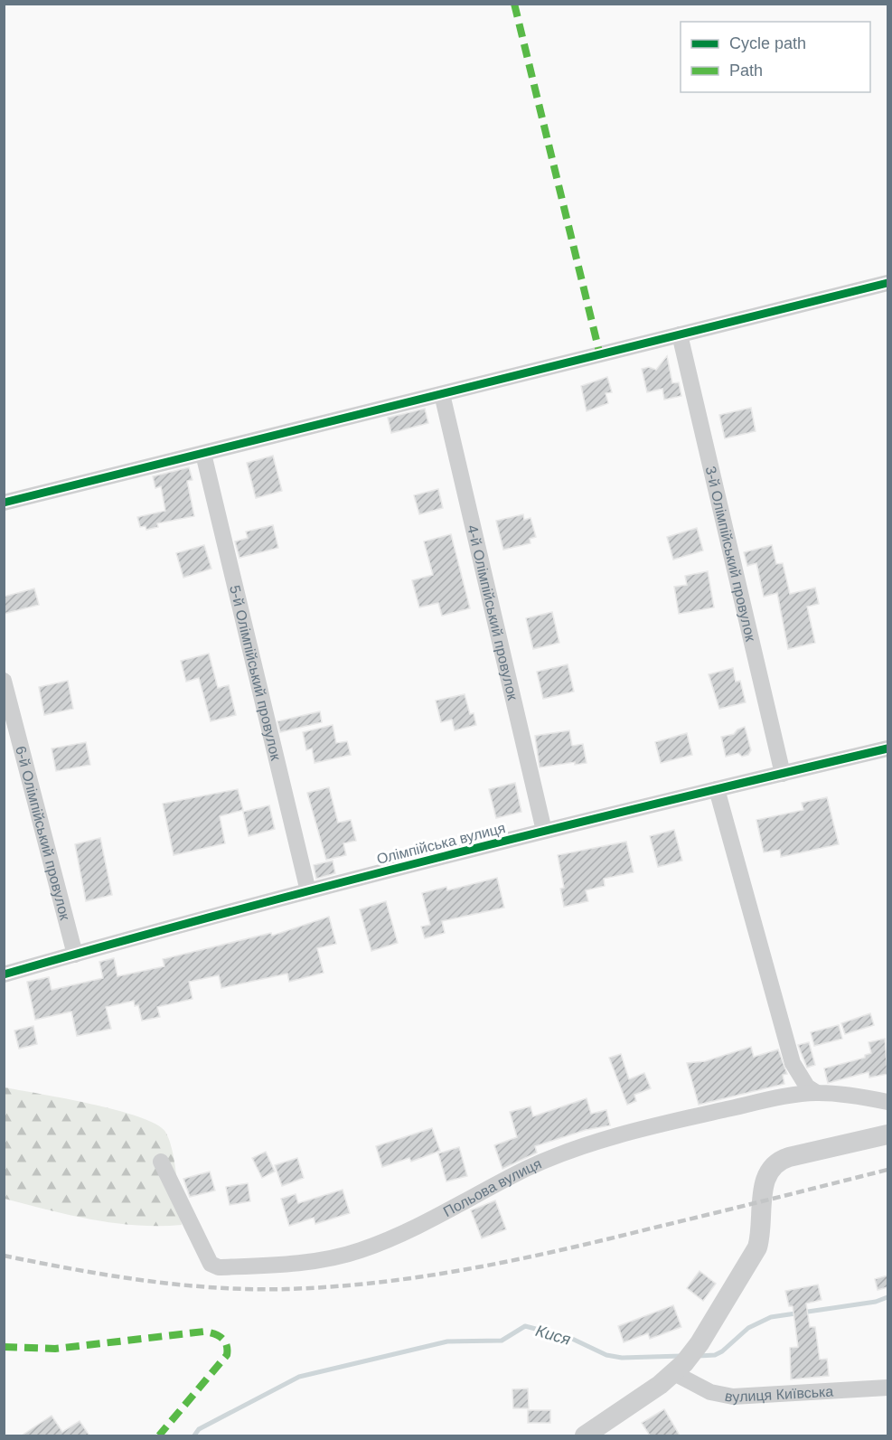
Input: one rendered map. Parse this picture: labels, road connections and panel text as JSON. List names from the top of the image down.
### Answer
{
  "streets": {
    "street": [
      "3-й Олімпійський провулок",
      "4-й Олімпійський провулок",
      "5-й Олімпійський провулок",
      "6-й Олімпійський провулок",
      "Олімпійська вулиця",
      "Польова вулиця",
      "вулиця Київська"
    ]
  },
  "crossings": [
    ["3-й Олімпійський провулок", "Олімпійська вулиця"],
    ["4-й Олімпійський провулок", "Олімпійська вулиця"],
    ["5-й Олімпійський провулок", "Олімпійська вулиця"],
    ["6-й Олімпійський провулок", "Олімпійська вулиця"]
  ],
  "water": ["Кися"],
  "legend": ["Cycle path", "Path"]
}
